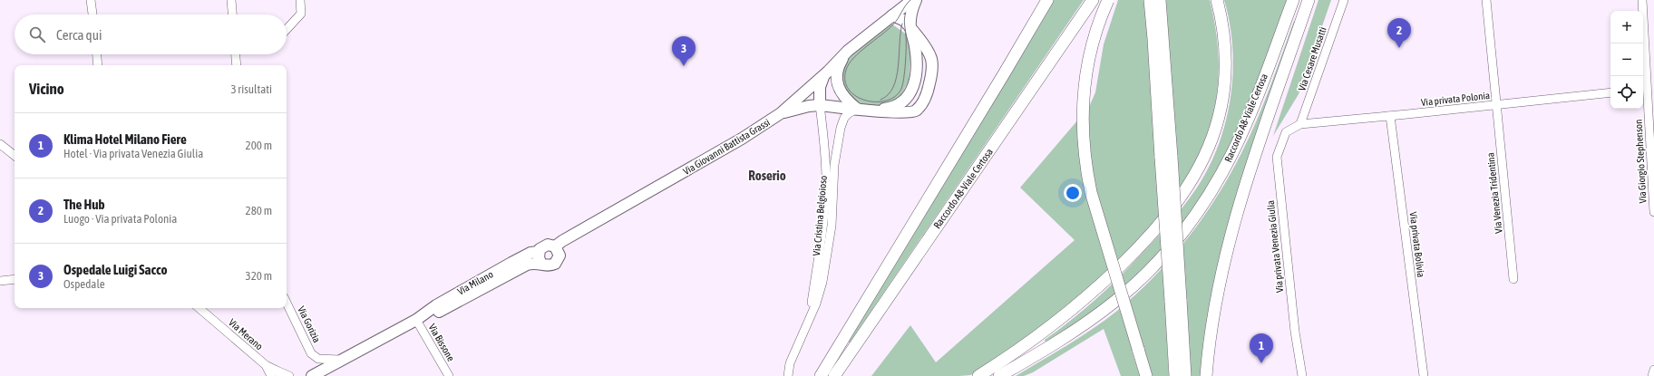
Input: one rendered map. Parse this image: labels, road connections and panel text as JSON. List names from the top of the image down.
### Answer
{
  "streets": {
    "highway": ["Raccordo A8-Viale Certosa"],
    "main road": ["Via Giovanni Battista Grassi", "Via Milano"],
    "street": [
      "Via Cesare Musatti",
      "Via privata Polonia",
      "Via Giorgio Stephenson",
      "Via Venezia Tridentina",
      "Via Cristina Belgioioso",
      "Via privata Bolivia",
      "Via privata Venezia Giulia",
      "Via Gorizia",
      "Via Merano",
      "Via Bissone"
    ]
  },
  "crossings": [
    ["Via Cesare Musatti", "Via privata Polonia"],
    ["Via Cesare Musatti", "Via privata Venezia Giulia"],
    ["Via privata Polonia", "Via Venezia Tridentina"],
    ["Via privata Polonia", "Via privata Bolivia"],
    ["Via privata Polonia", "Via privata Venezia Giulia"],
    ["Via Giovanni Battista Grassi", "Via Cristina Belgioioso"],
    ["Via Giovanni Battista Grassi", "Via Milano"],
    ["Via Milano", "Via Gorizia"],
    ["Via Milano", "Via Bissone"]
  ],
  "districts": ["Roserio"],
  "page": {
    "map_buttons": ["+", "−"],
    "search": "Cerca qui",
    "pins": ["2", "3", "1"],
    "heading": ["Vicino", "3 risultati"],
    "list": [
      {
        "mark": "1",
        "name": "Klima Hotel Milano Fiere",
        "note": "Hotel · Via privata Venezia Giulia",
        "value": "200 m"
      },
      {
        "mark": "2",
        "name": "The Hub",
        "note": "Luogo · Via privata Polonia",
        "value": "280 m"
      },
      {
        "mark": "3",
        "name": "Ospedale Luigi Sacco",
        "note": "Ospedale",
        "value": "320 m"
      }
    ]
  }
}
